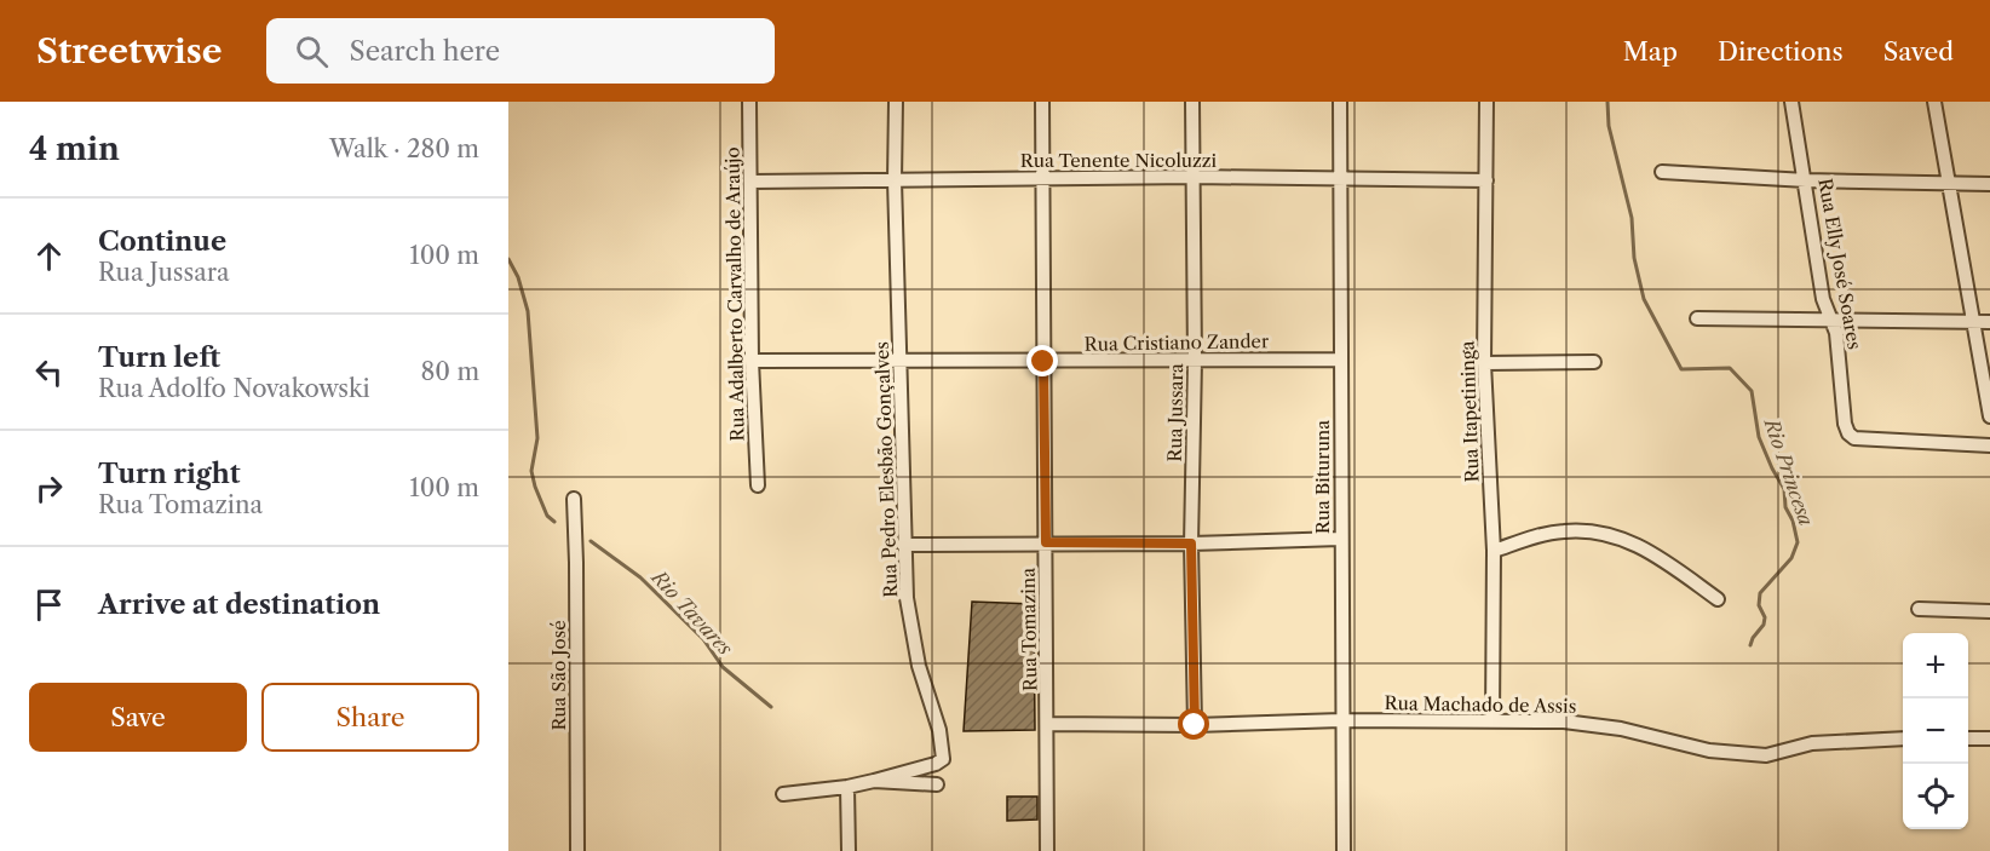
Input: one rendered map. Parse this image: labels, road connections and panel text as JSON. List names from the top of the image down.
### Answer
{
  "streets": {
    "street": [
      "Rua Tenente Nicoluzzi",
      "Rua Elly José Soares",
      "Rua Adalberto Carvalho de Araújo",
      "Rua Cristiano Zander",
      "Rua Itapetininga",
      "Rua Jussara",
      "Rua Pedro Elesbão Gonçalves",
      "Rua Bituruna",
      "Rua Tomazina",
      "Rua São José",
      "Rua Machado de Assis"
    ]
  },
  "crossings": [
    ["Rua Tenente Nicoluzzi", "Rua Adalberto Carvalho de Araújo"],
    ["Rua Tenente Nicoluzzi", "Rua Itapetininga"],
    ["Rua Tenente Nicoluzzi", "Rua Jussara"],
    ["Rua Tenente Nicoluzzi", "Rua Pedro Elesbão Gonçalves"],
    ["Rua Tenente Nicoluzzi", "Rua Bituruna"],
    ["Rua Tenente Nicoluzzi", "Rua Tomazina"],
    ["Rua Adalberto Carvalho de Araújo", "Rua Cristiano Zander"],
    ["Rua Cristiano Zander", "Rua Jussara"],
    ["Rua Cristiano Zander", "Rua Pedro Elesbão Gonçalves"],
    ["Rua Cristiano Zander", "Rua Bituruna"],
    ["Rua Cristiano Zander", "Rua Tomazina"],
    ["Rua Itapetininga", "Rua Machado de Assis"],
    ["Rua Jussara", "Rua Machado de Assis"],
    ["Rua Bituruna", "Rua Machado de Assis"],
    ["Rua Tomazina", "Rua Machado de Assis"]
  ],
  "water": ["Rio Princesa", "Rio Tavares"],
  "page": {
    "header": "Streetwise",
    "search": "Search here",
    "nav": ["Map", "Directions", "Saved"],
    "heading": ["4 min", "Walk · 280 m"],
    "list": [
      ["Continue", "Rua Jussara", "100 m"],
      ["Turn left", "Rua Adolfo Novakowski", "80 m"],
      ["Turn right", "Rua Tomazina", "100 m"],
      "Arrive at destination"
    ],
    "map_buttons": ["+", "−"],
    "buttons": ["Save", "Share"]
  }
}
